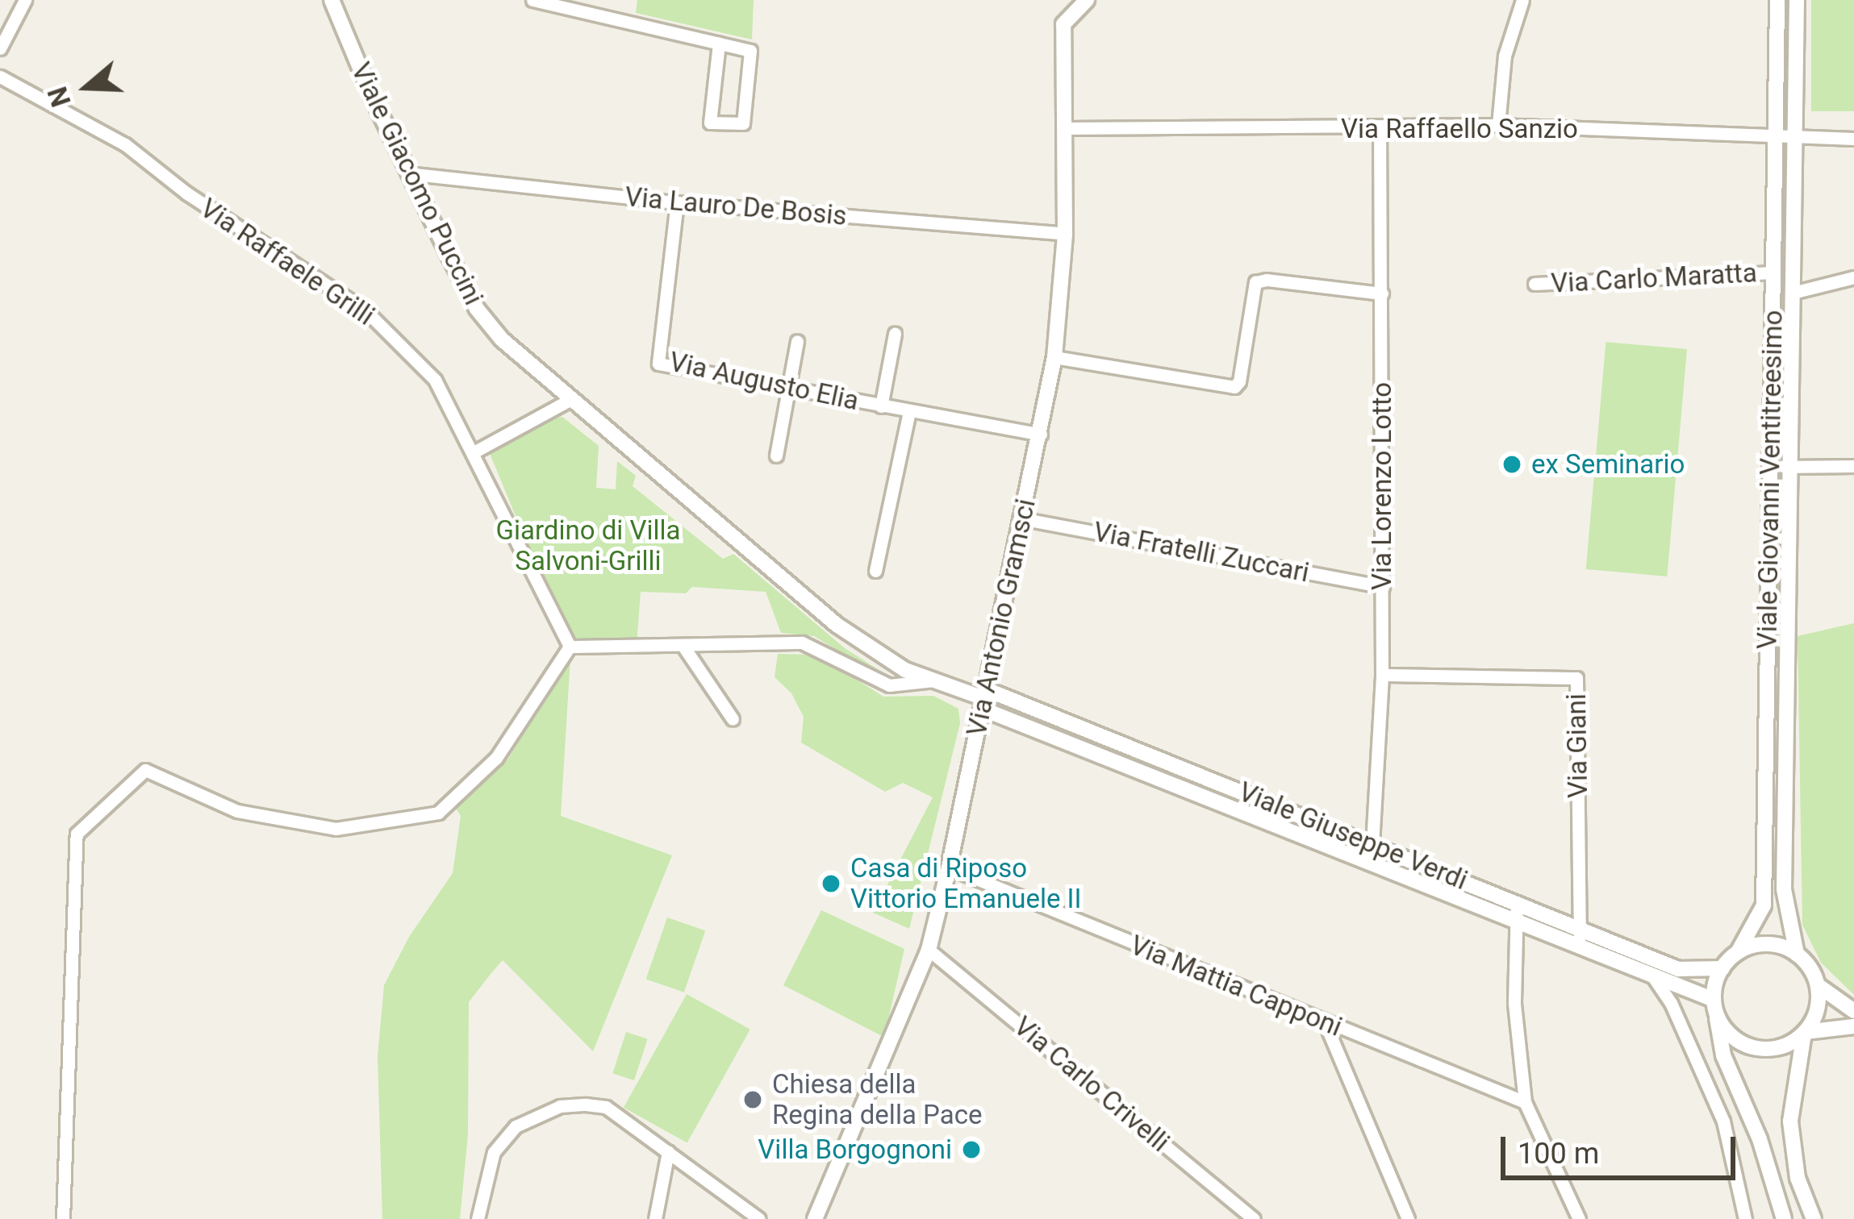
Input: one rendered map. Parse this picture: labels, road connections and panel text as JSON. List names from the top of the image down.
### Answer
{
  "streets": {
    "street": [
      "Via Raffaello Sanzio",
      "Viale Giacomo Puccini",
      "Via Lauro De Bosis",
      "Via Raffaele Grilli",
      "Via Carlo Maratta",
      "Via Augusto Elia",
      "Viale Giovanni Ventitreesimo",
      "Via Lorenzo Lotto",
      "Via Fratelli Zuccari",
      "Via Antonio Gramsci",
      "Via Giani",
      "Viale Giuseppe Verdi",
      "Via Mattia Capponi",
      "Via Carlo Crivelli"
    ]
  },
  "crossings": [
    ["Via Raffaello Sanzio", "Viale Giovanni Ventitreesimo"],
    ["Via Raffaello Sanzio", "Via Lorenzo Lotto"],
    ["Via Raffaello Sanzio", "Via Antonio Gramsci"],
    ["Viale Giacomo Puccini", "Via Lauro De Bosis"],
    ["Viale Giacomo Puccini", "Via Antonio Gramsci"],
    ["Viale Giacomo Puccini", "Viale Giuseppe Verdi"],
    ["Via Lauro De Bosis", "Via Augusto Elia"],
    ["Via Lauro De Bosis", "Via Antonio Gramsci"],
    ["Via Carlo Maratta", "Viale Giovanni Ventitreesimo"],
    ["Via Augusto Elia", "Via Antonio Gramsci"],
    ["Viale Giovanni Ventitreesimo", "Viale Giuseppe Verdi"],
    ["Via Lorenzo Lotto", "Via Fratelli Zuccari"],
    ["Via Lorenzo Lotto", "Via Giani"],
    ["Via Lorenzo Lotto", "Viale Giuseppe Verdi"],
    ["Via Fratelli Zuccari", "Via Antonio Gramsci"],
    ["Via Antonio Gramsci", "Viale Giuseppe Verdi"],
    ["Via Antonio Gramsci", "Via Mattia Capponi"],
    ["Via Antonio Gramsci", "Via Carlo Crivelli"],
    ["Via Giani", "Viale Giuseppe Verdi"]
  ],
  "parks": ["Giardino di Villa Salvoni-Grilli"],
  "places": [
    "ex Seminario",
    "Casa di Riposo Vittorio Emanuele II",
    "Chiesa della Regina della Pace",
    "Villa Borgognoni"
  ],
  "scale_bar": "100 m",
  "north": "left"
}
